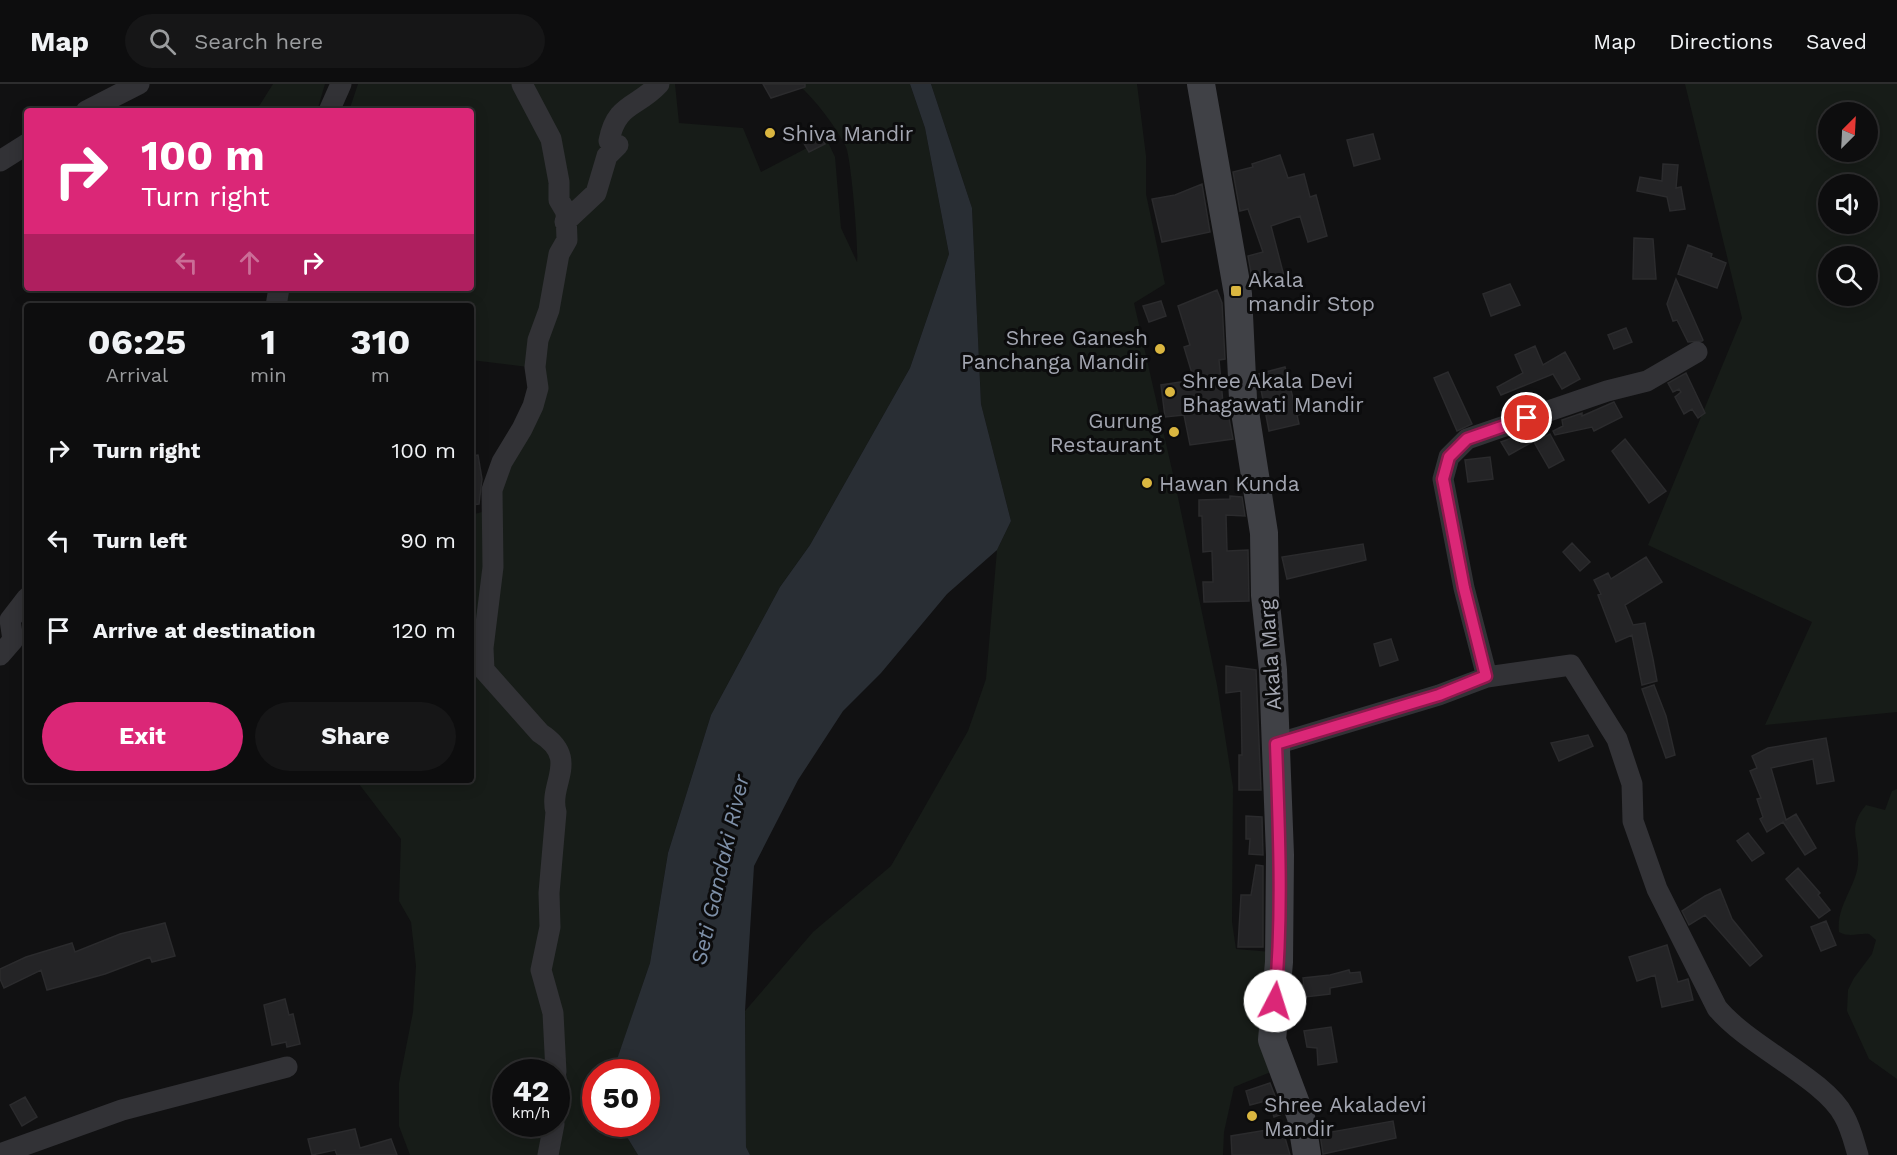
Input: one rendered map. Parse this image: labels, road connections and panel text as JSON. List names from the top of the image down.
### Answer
{
  "streets": {
    "main road": ["Akala Marg"]
  },
  "water": ["Seti Gandaki River"],
  "places": {
    "other": [
      "Shiva Mandir",
      "Shree Ganesh Panchanga Mandir",
      "Shree Akala Devi Bhagawati Mandir",
      "Gurung Restaurant",
      "Hawan Kunda",
      "Shree Akaladevi Mandir"
    ],
    "transit": ["Akala mandir Stop"]
  },
  "north": "top right",
  "page": {
    "header": "Map",
    "search": "Search here",
    "nav": ["Map", "Directions", "Saved"],
    "turn": ["100 m", "Turn right"],
    "eta": [
      "06:25",
      "Arrival",
      "1",
      "min",
      "310",
      "m"
    ],
    "list": [
      {
        "name": "Turn right",
        "value": "100 m"
      },
      {
        "name": "Turn left",
        "value": "90 m"
      },
      {
        "name": "Arrive at destination",
        "value": "120 m"
      }
    ],
    "buttons": ["Exit", "Share"],
    "speed": "42 km/h",
    "limit": "50"
  }
}
